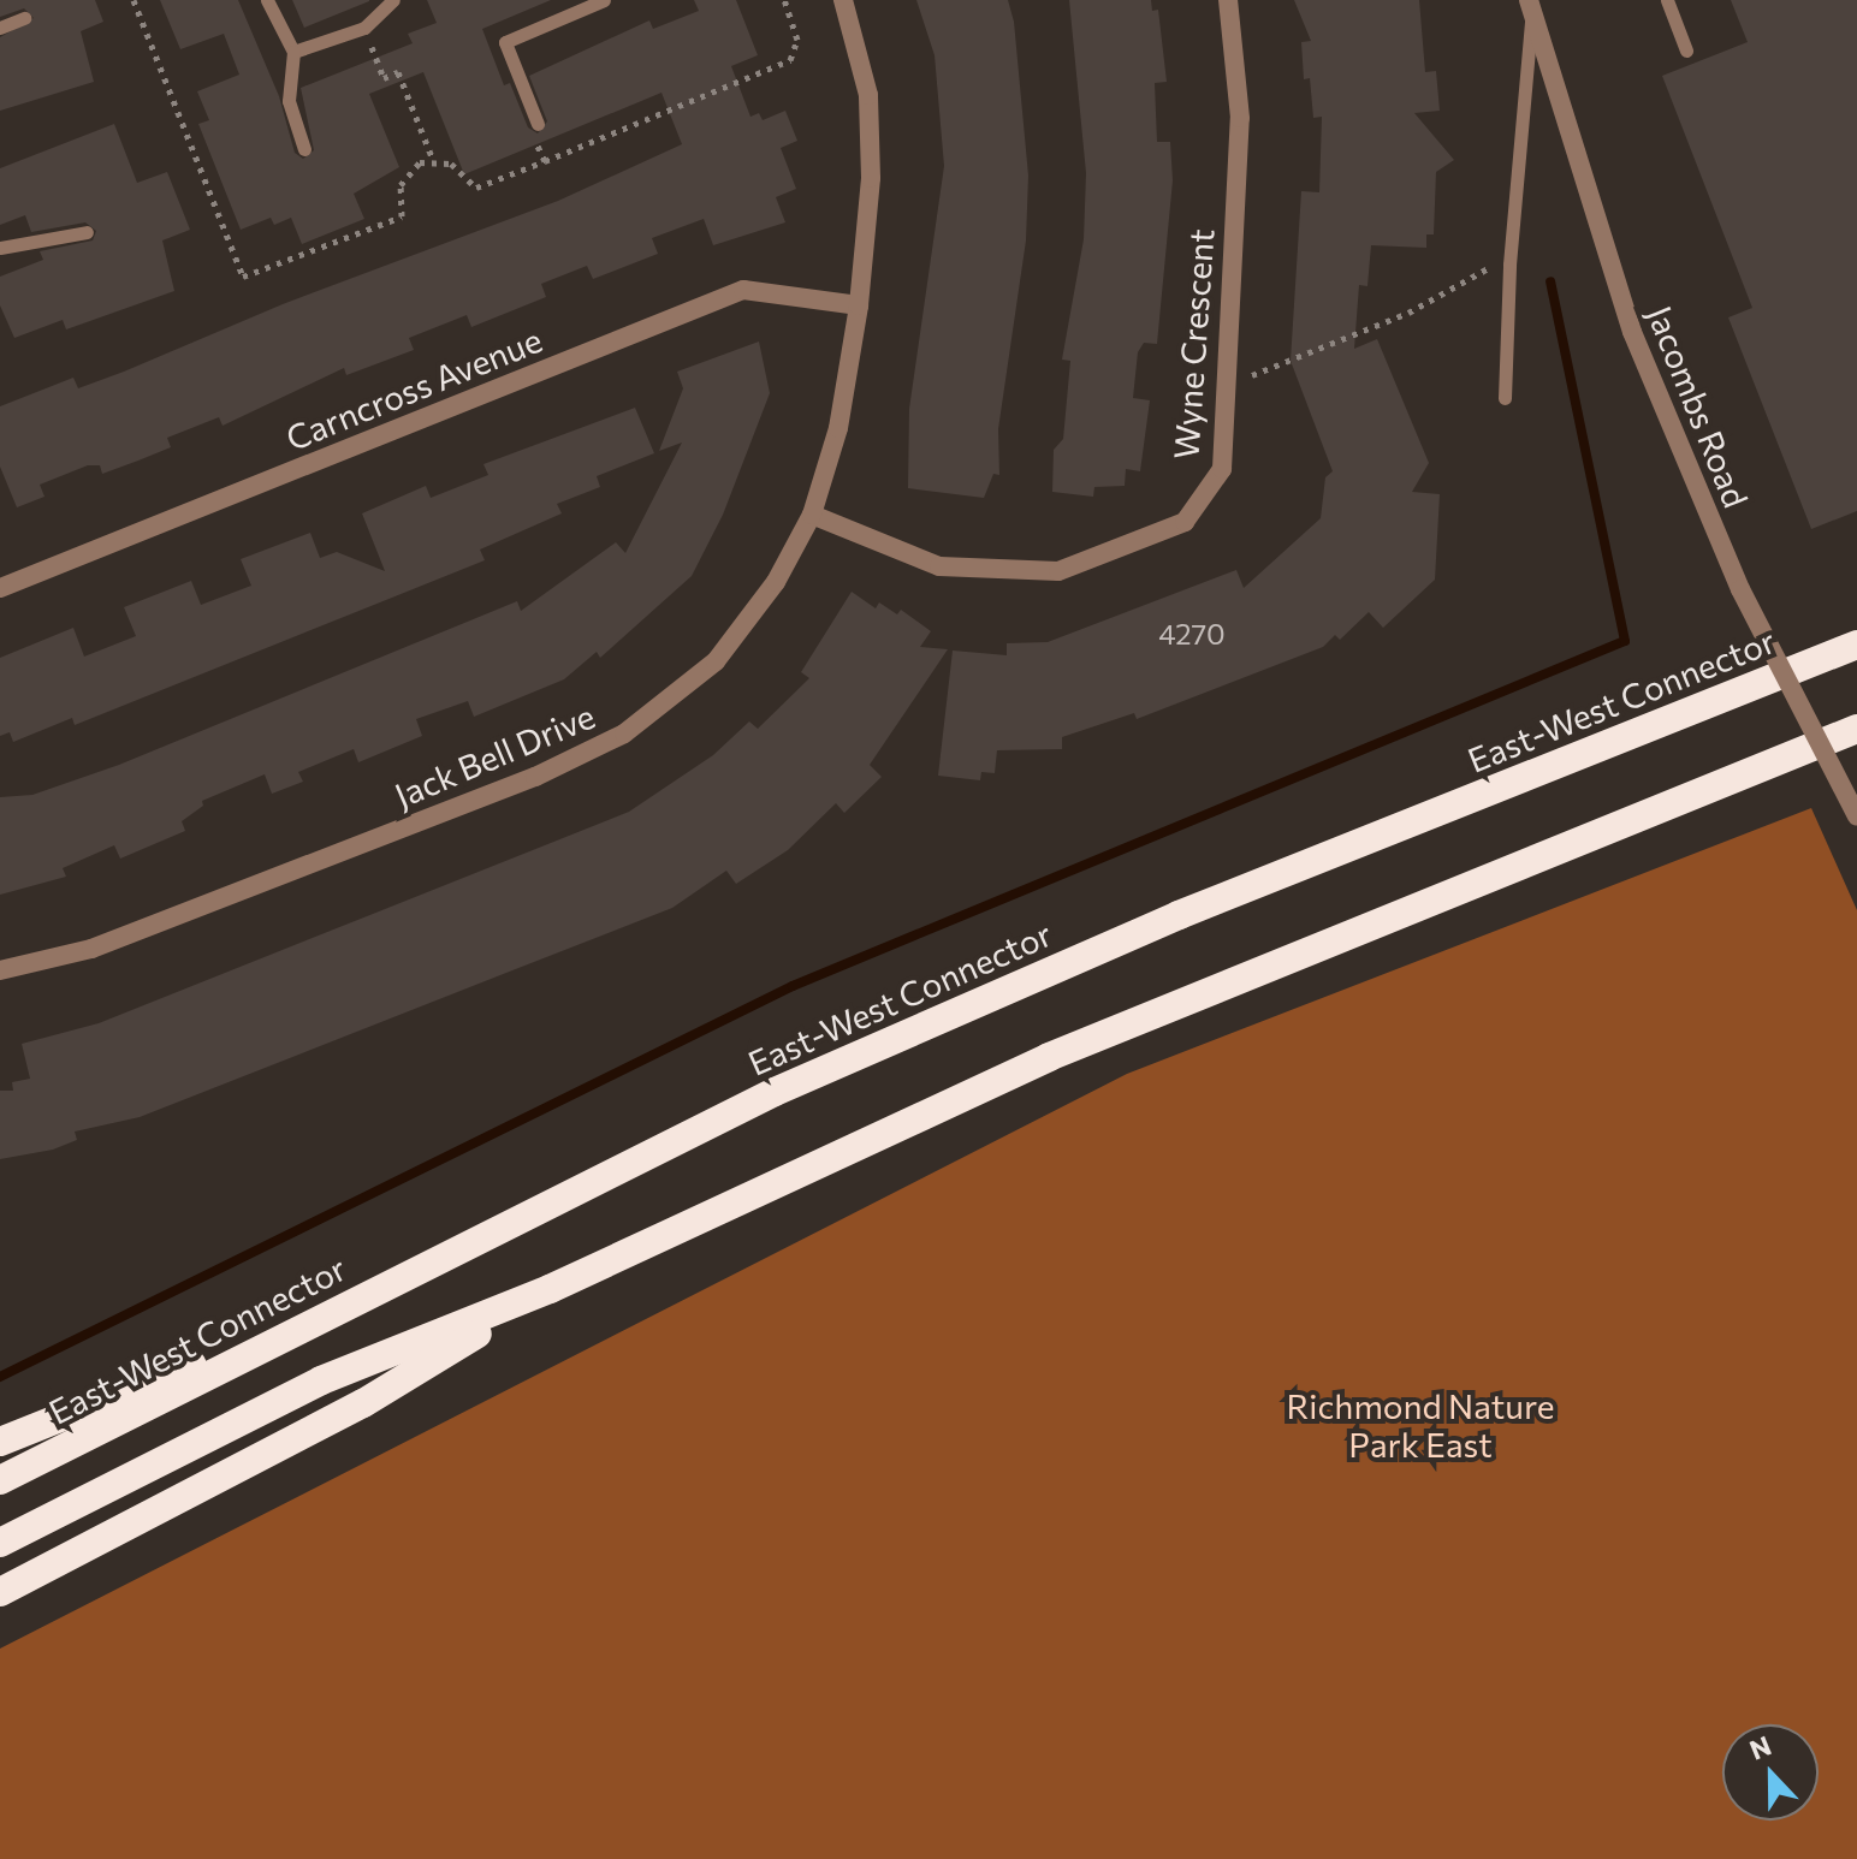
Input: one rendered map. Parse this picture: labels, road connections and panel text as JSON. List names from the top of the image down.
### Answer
{
  "streets": {
    "highway": ["East-West Connector"],
    "street": [
      "Wyne Crescent",
      "Carncross Avenue",
      "Jacombs Road",
      "Jack Bell Drive"
    ]
  },
  "crossings": [
    ["Wyne Crescent", "Jack Bell Drive"],
    ["Carncross Avenue", "Jack Bell Drive"]
  ],
  "parks": ["Richmond Nature Park East"],
  "house_numbers": ["4270"],
  "north": "top"
}
